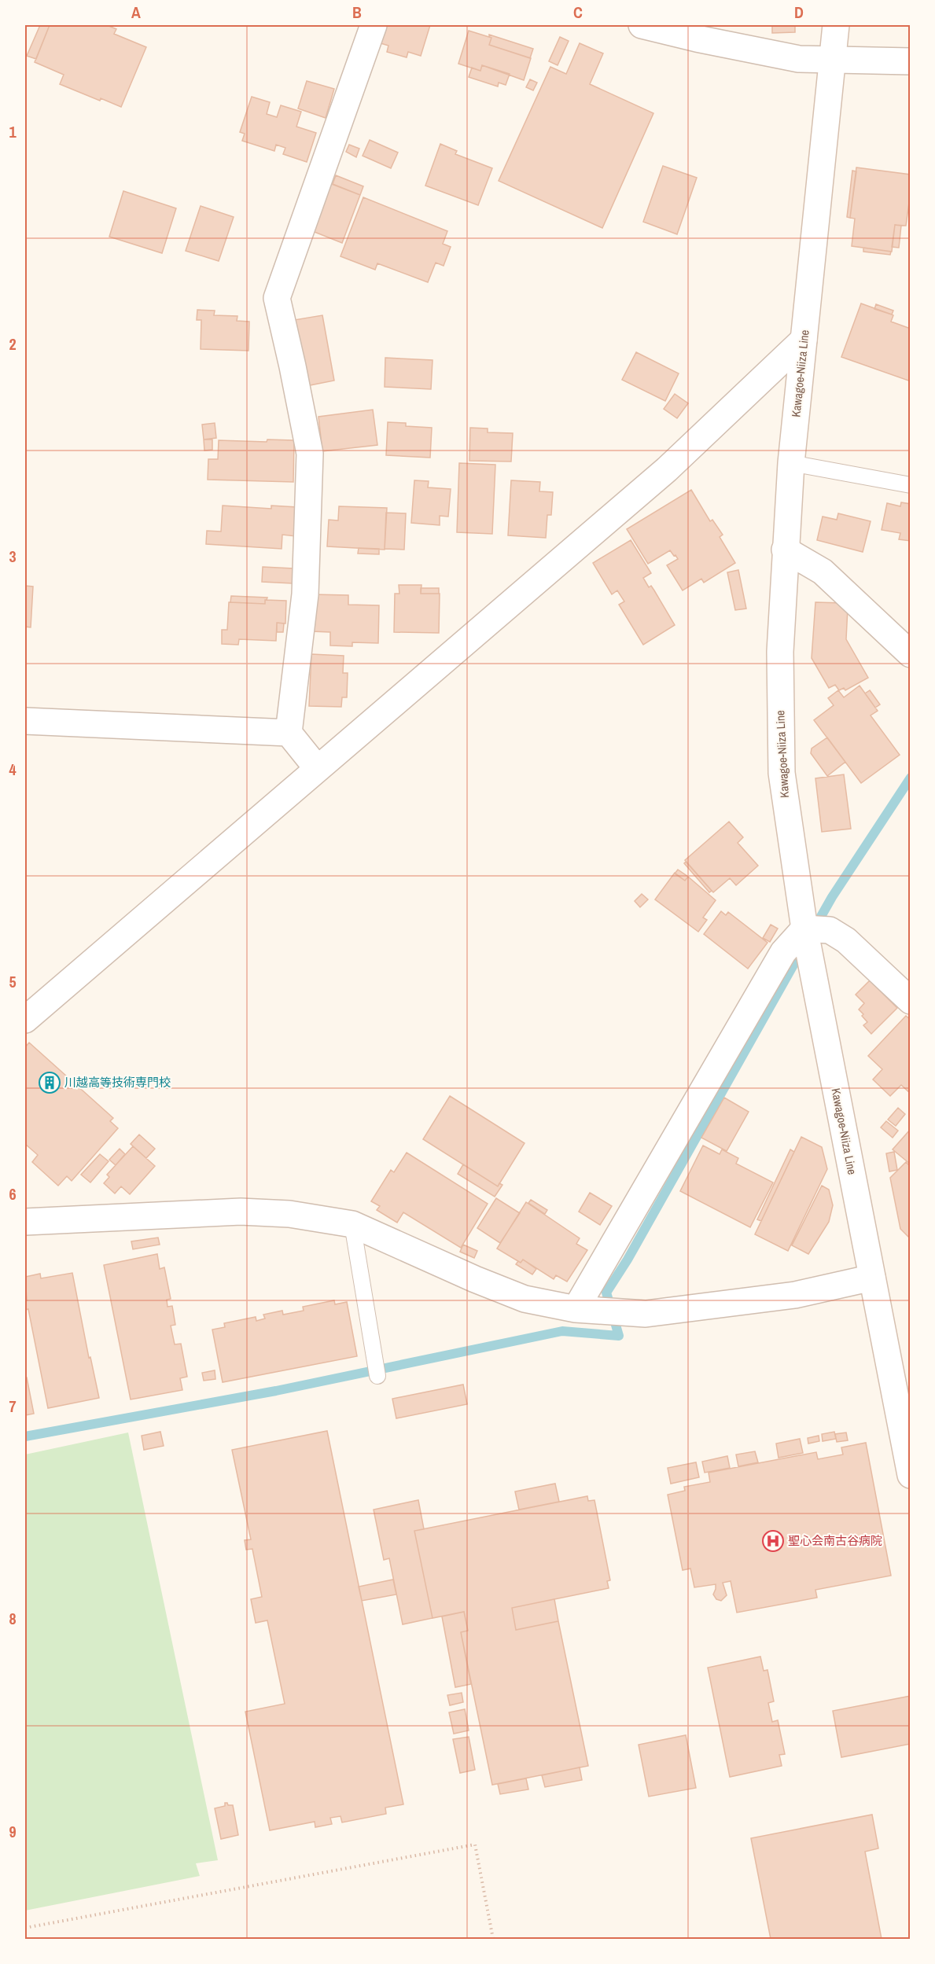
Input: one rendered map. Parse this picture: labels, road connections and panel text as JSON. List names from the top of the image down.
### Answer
{
  "streets": {
    "street": ["Kawagoe-Niiza Line"]
  },
  "places": {
    "building": ["川越高等技術専門校"],
    "hospital": ["聖心会南古谷病院"]
  },
  "grid": {
    "columns": [
      "A",
      "B",
      "C",
      "D"
    ],
    "rows": [
      "1",
      "2",
      "3",
      "4",
      "5",
      "6",
      "7",
      "8",
      "9"
    ]
  }
}
